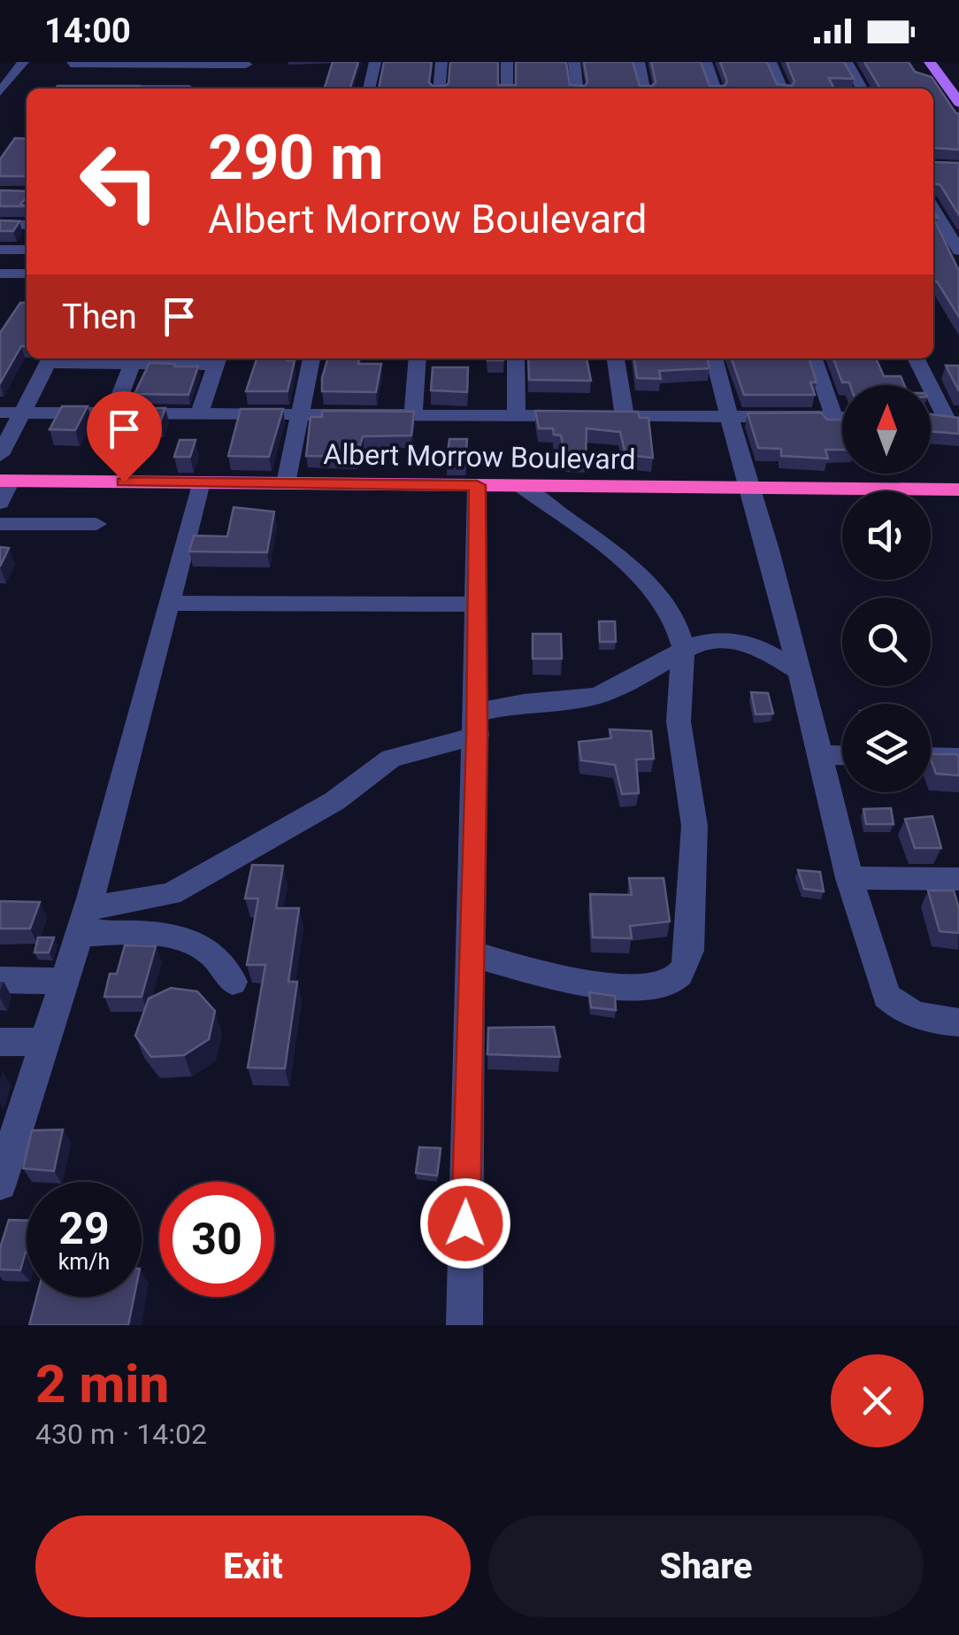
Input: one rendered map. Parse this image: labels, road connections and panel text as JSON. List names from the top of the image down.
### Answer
{
  "streets": {
    "highway": ["Albert Morrow Boulevard"]
  },
  "north": "top",
  "page": {
    "status": "14:00",
    "turn": ["290 m", "Albert Morrow Boulevard"],
    "then": "Then",
    "speed": "29 km/h",
    "limit": "30",
    "heading": ["2 min", "430 m · 14:02"],
    "buttons": ["Exit", "Share"]
  }
}
